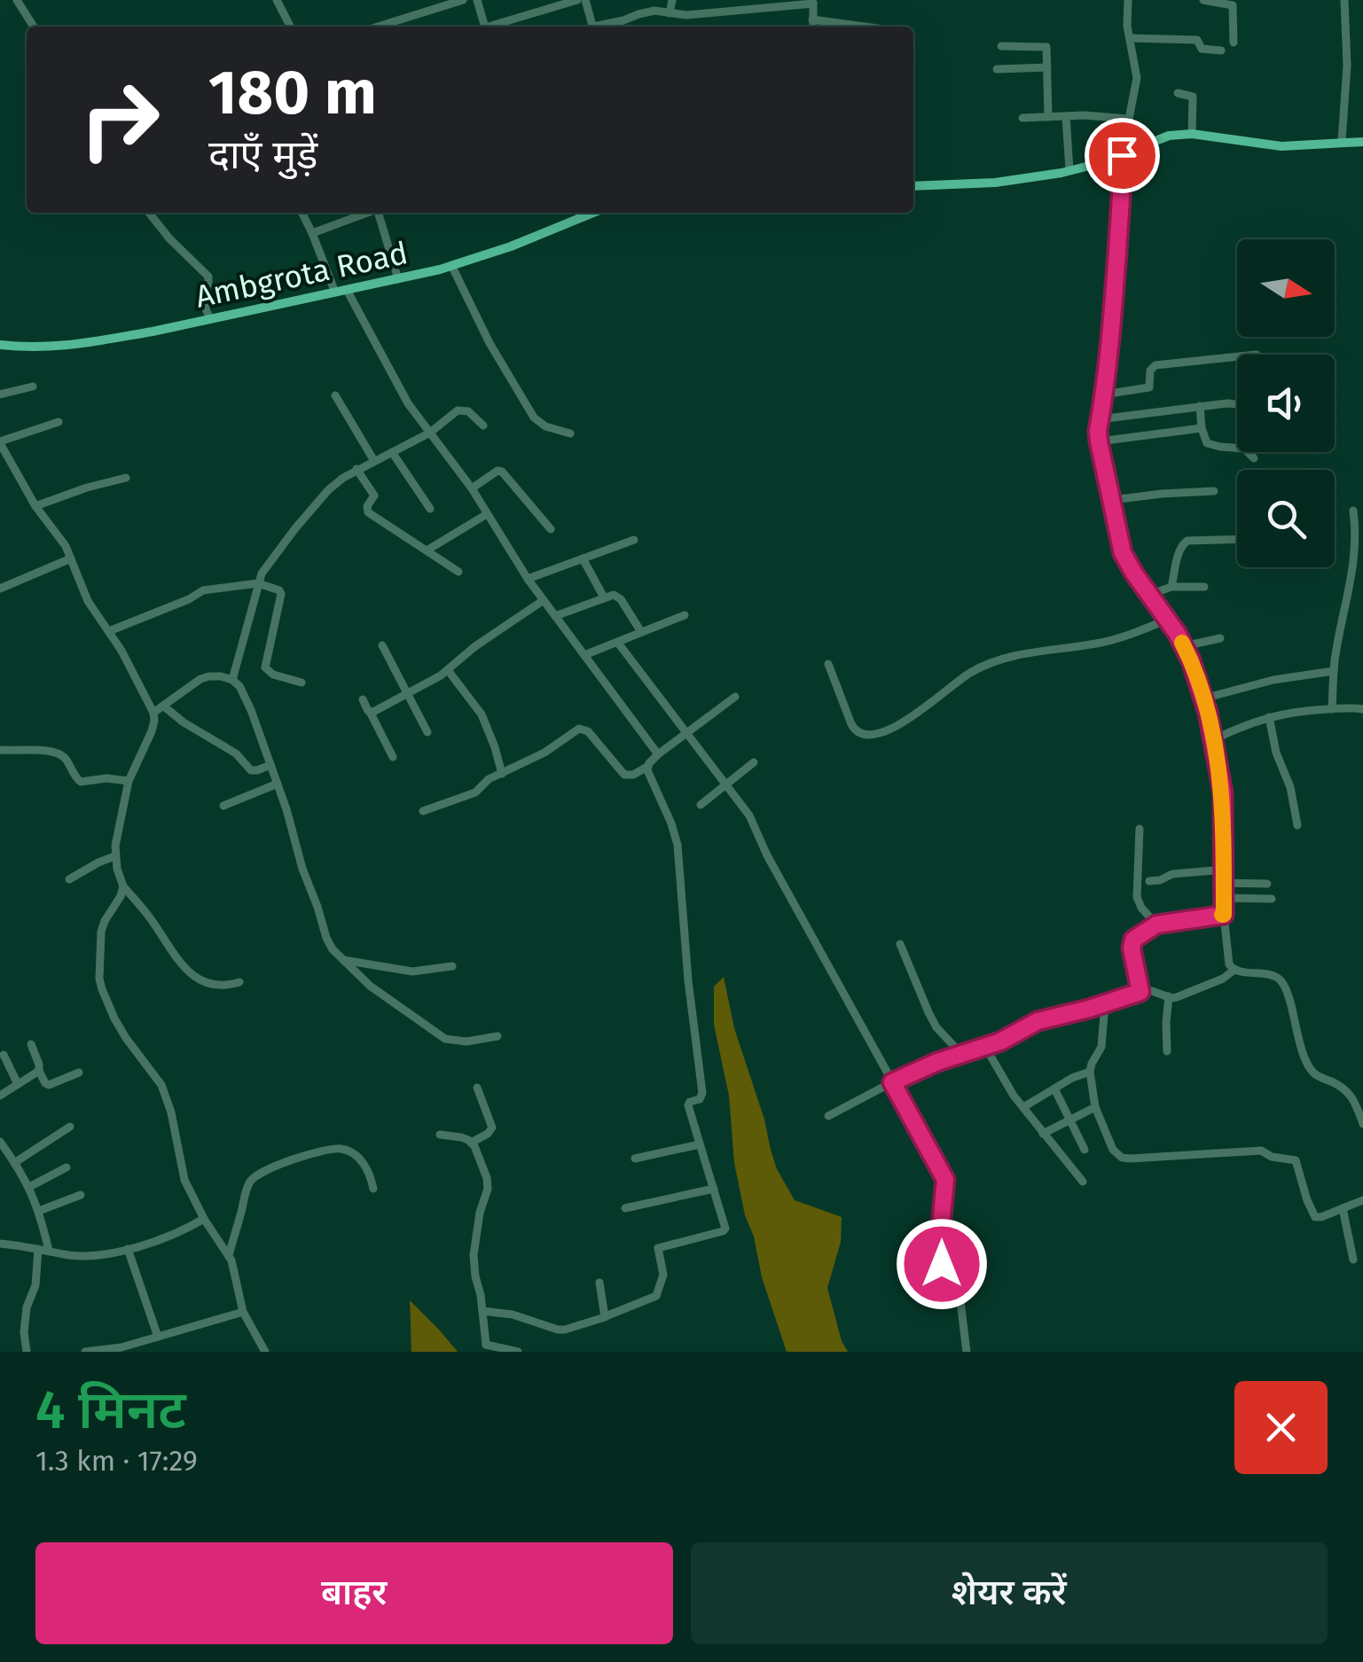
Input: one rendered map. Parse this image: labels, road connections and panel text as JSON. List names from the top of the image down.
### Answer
{
  "streets": {
    "main road": ["Ambgrota Road"]
  },
  "north": "right",
  "page": {
    "turn": ["180 m", "दाएँ मुड़ें"],
    "heading": ["4 मिनट", "1.3 km · 17:29"],
    "buttons": ["बाहर", "शेयर करें"]
  }
}
